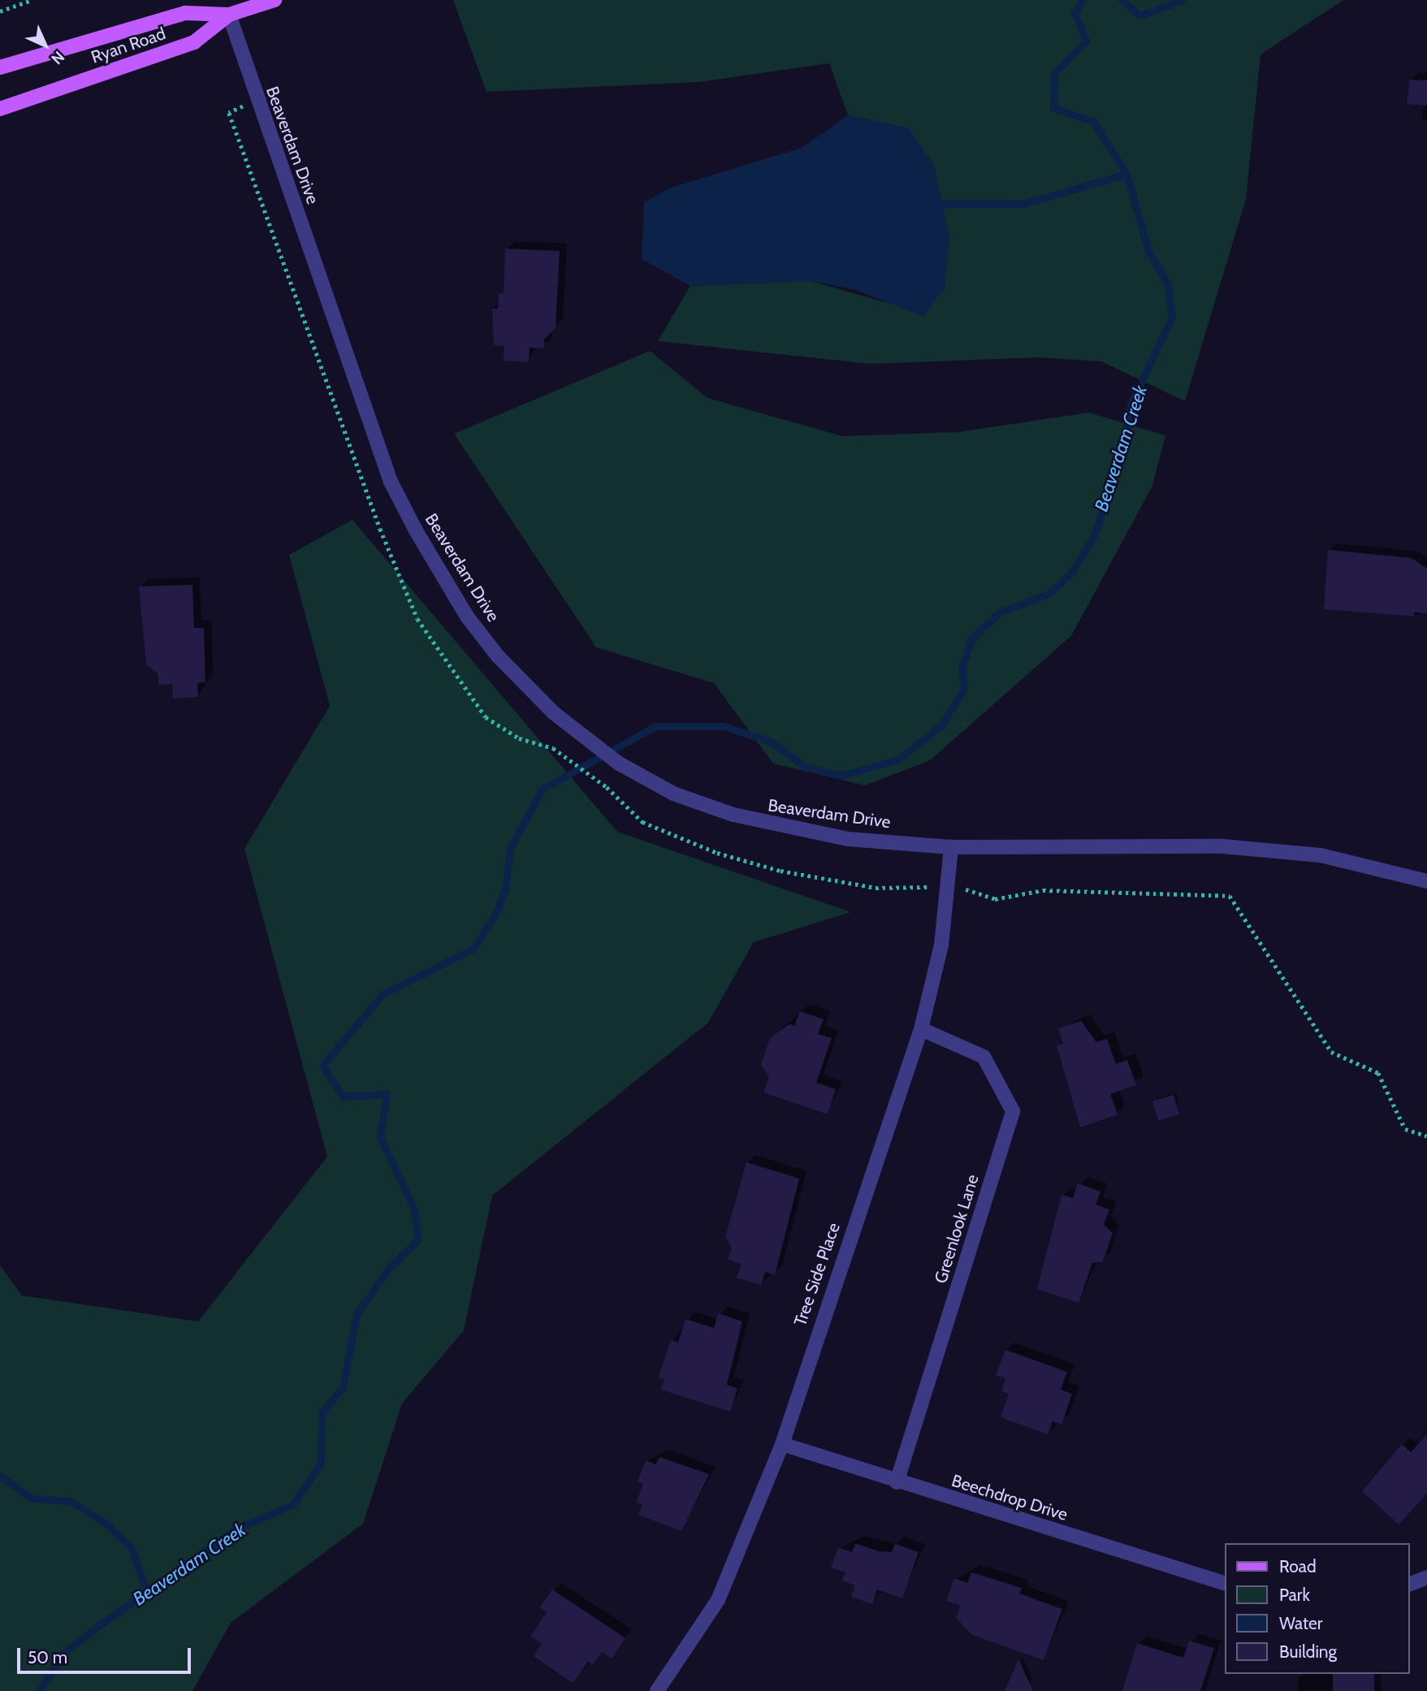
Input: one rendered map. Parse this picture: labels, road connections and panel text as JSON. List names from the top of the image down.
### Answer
{
  "streets": {
    "main road": ["Ryan Road"],
    "street": [
      "Beaverdam Drive",
      "Greenlook Lane",
      "Tree Side Place",
      "Beechdrop Drive"
    ]
  },
  "crossings": [
    ["Ryan Road", "Beaverdam Drive"],
    ["Beaverdam Drive", "Tree Side Place"],
    ["Greenlook Lane", "Tree Side Place"],
    ["Greenlook Lane", "Beechdrop Drive"],
    ["Tree Side Place", "Beechdrop Drive"]
  ],
  "water": ["Beaverdam Creek"],
  "legend": [
    "Road",
    "Park",
    "Water",
    "Building"
  ],
  "scale_bar": "50 m",
  "north": "bottom right"
}
